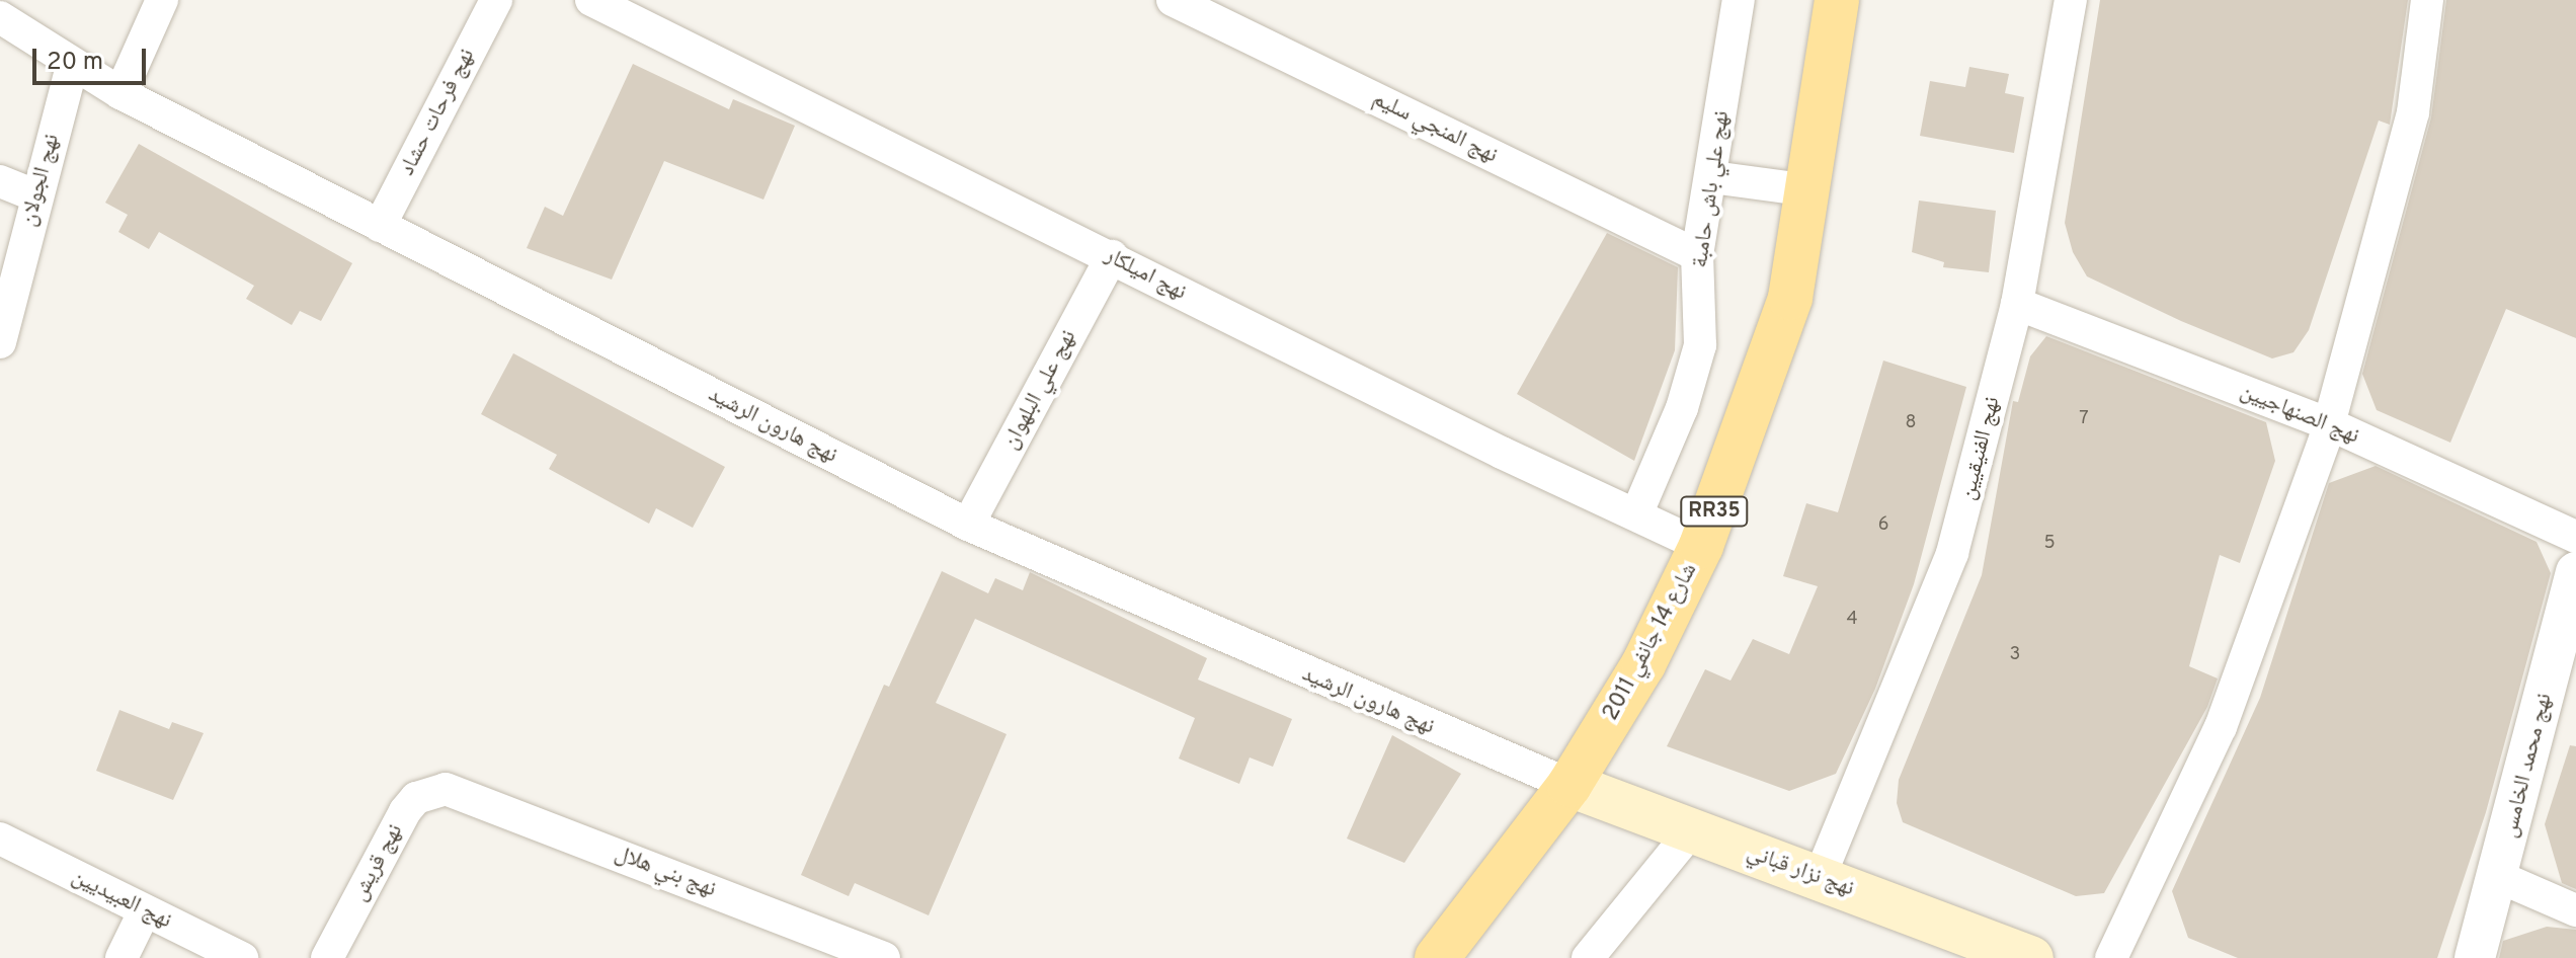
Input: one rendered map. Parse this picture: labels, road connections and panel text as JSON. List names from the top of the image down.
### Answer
{
  "streets": {
    "main road": ["RR35", "شارع 14 جانفي 2011", "نهج نزار قباني"],
    "street": [
      "نهج فرحات حشاد",
      "نهج المنجي سليم",
      "نهج الجولان",
      "نهج علي باش حامبة",
      "نهج اميلكار",
      "نهج علي البلهوان",
      "نهج الصنهاجيين",
      "نهج هارون الرشيد",
      "نهج الفنيقيين",
      "نهج محمد الخامس",
      "نهج قريش",
      "نهج بني هلال",
      "نهج العبيديين"
    ]
  },
  "crossings": [
    ["نهج فرحات حشاد", "نهج هارون الرشيد"],
    ["نهج المنجي سليم", "نهج علي باش حامبة"],
    ["نهج الجولان", "نهج هارون الرشيد"],
    ["نهج علي باش حامبة", "نهج اميلكار"],
    ["نهج اميلكار", "نهج علي البلهوان"],
    ["نهج اميلكار", "شارع 14 جانفي 2011"],
    ["نهج علي البلهوان", "نهج هارون الرشيد"],
    ["نهج الصنهاجيين", "نهج الفنيقيين"],
    ["نهج هارون الرشيد", "شارع 14 جانفي 2011"],
    ["نهج هارون الرشيد", "نهج نزار قباني"],
    ["نهج الفنيقيين", "نهج نزار قباني"],
    ["شارع 14 جانفي 2011", "نهج نزار قباني"],
    ["نهج قريش", "نهج بني هلال"]
  ],
  "house_numbers": [
    "7",
    "8",
    "6",
    "5",
    "4",
    "3"
  ],
  "scale_bar": "20 m"
}
